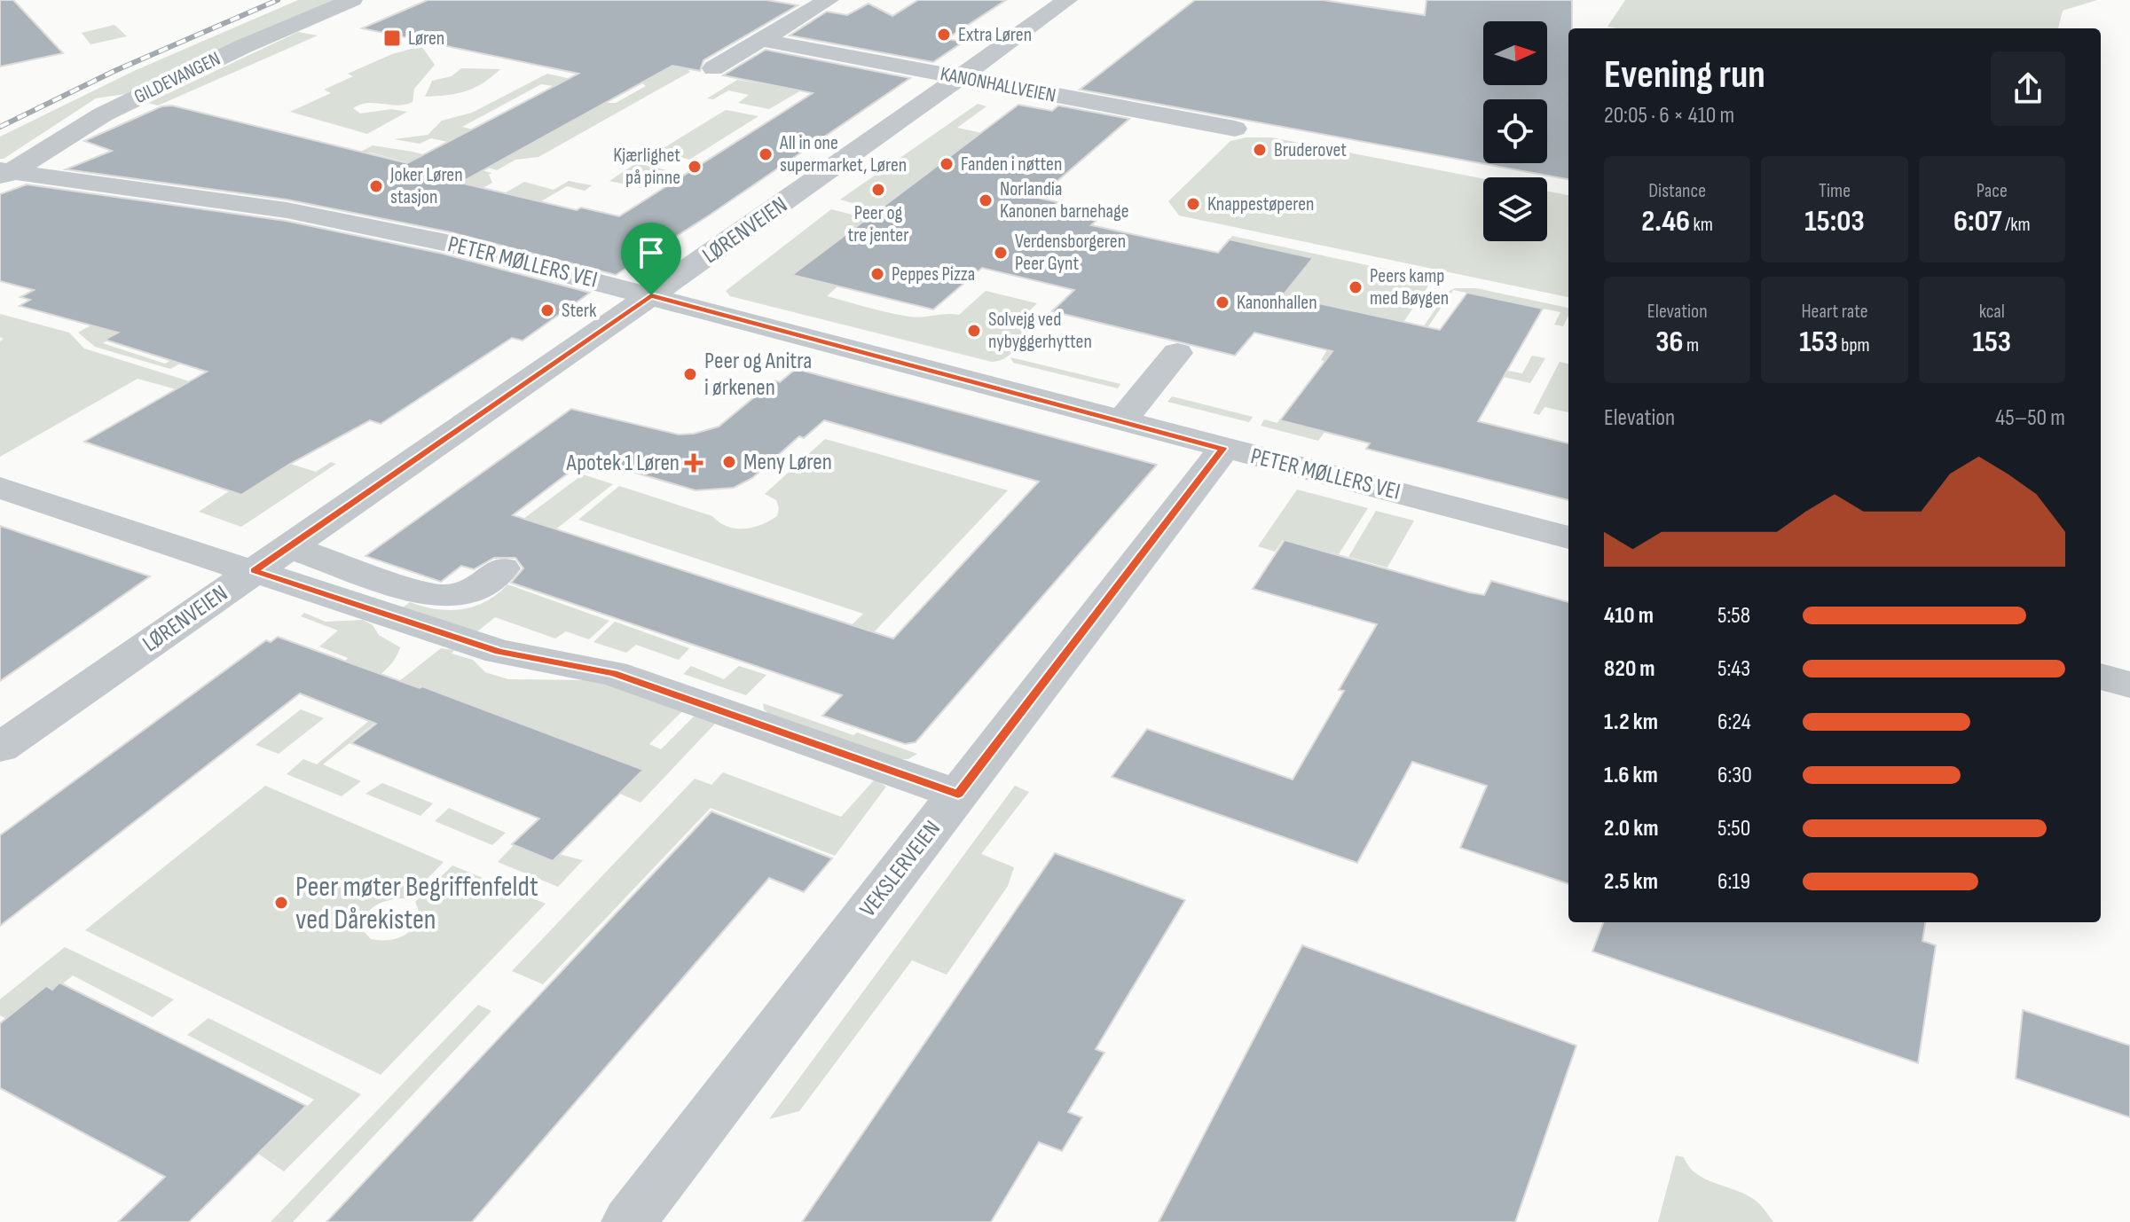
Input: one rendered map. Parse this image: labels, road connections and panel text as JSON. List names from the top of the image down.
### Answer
{
  "streets": {
    "street": [
      "GILDEVANGEN",
      "KANONHALLVEIEN",
      "LØRENVEIEN",
      "PETER MØLLERS VEI",
      "VEKSLERVEIEN"
    ]
  },
  "crossings": [
    ["GILDEVANGEN", "PETER MØLLERS VEI"],
    ["KANONHALLVEIEN", "LØRENVEIEN"],
    ["LØRENVEIEN", "PETER MØLLERS VEI"],
    ["PETER MØLLERS VEI", "VEKSLERVEIEN"]
  ],
  "places": {
    "other": [
      "Extra Løren",
      "Bruderovet",
      "All in one supermarket, Løren",
      "Fanden i nøtten",
      "Kjærlighet på pinne",
      "Joker Løren stasjon",
      "Peer og tre jenter",
      "Norlandia Kanonen barnehage",
      "Knappestøperen",
      "Verdensborgeren Peer Gynt",
      "Peppes Pizza",
      "Peers kamp med Bøygen",
      "Kanonhallen",
      "Sterk",
      "Solvejg ved nybyggerhytten",
      "Peer og Anitra i ørkenen",
      "Meny Løren",
      "Peer møter Begriffenfeldt ved Dårekisten"
    ],
    "transit": ["Løren"],
    "health": ["Apotek 1 Løren"]
  },
  "north": "right",
  "page": {
    "heading": ["Evening run", "20:05 · 6 × 410 m"],
    "stats": [
      ["Distance", "2.46 km"],
      ["Time", "15:03"],
      ["Pace", "6:07 /km"],
      ["Elevation", "36 m"],
      ["Heart rate", "153 bpm"],
      ["kcal", "153"]
    ],
    "chart": ["Elevation", "45–50 m"],
    "list": [
      {
        "name": "410 m",
        "note": "5:58"
      },
      {
        "name": "820 m",
        "note": "5:43"
      },
      {
        "name": "1.2 km",
        "note": "6:24"
      },
      {
        "name": "1.6 km",
        "note": "6:30"
      },
      {
        "name": "2.0 km",
        "note": "5:50"
      },
      {
        "name": "2.5 km",
        "note": "6:19"
      }
    ]
  }
}
